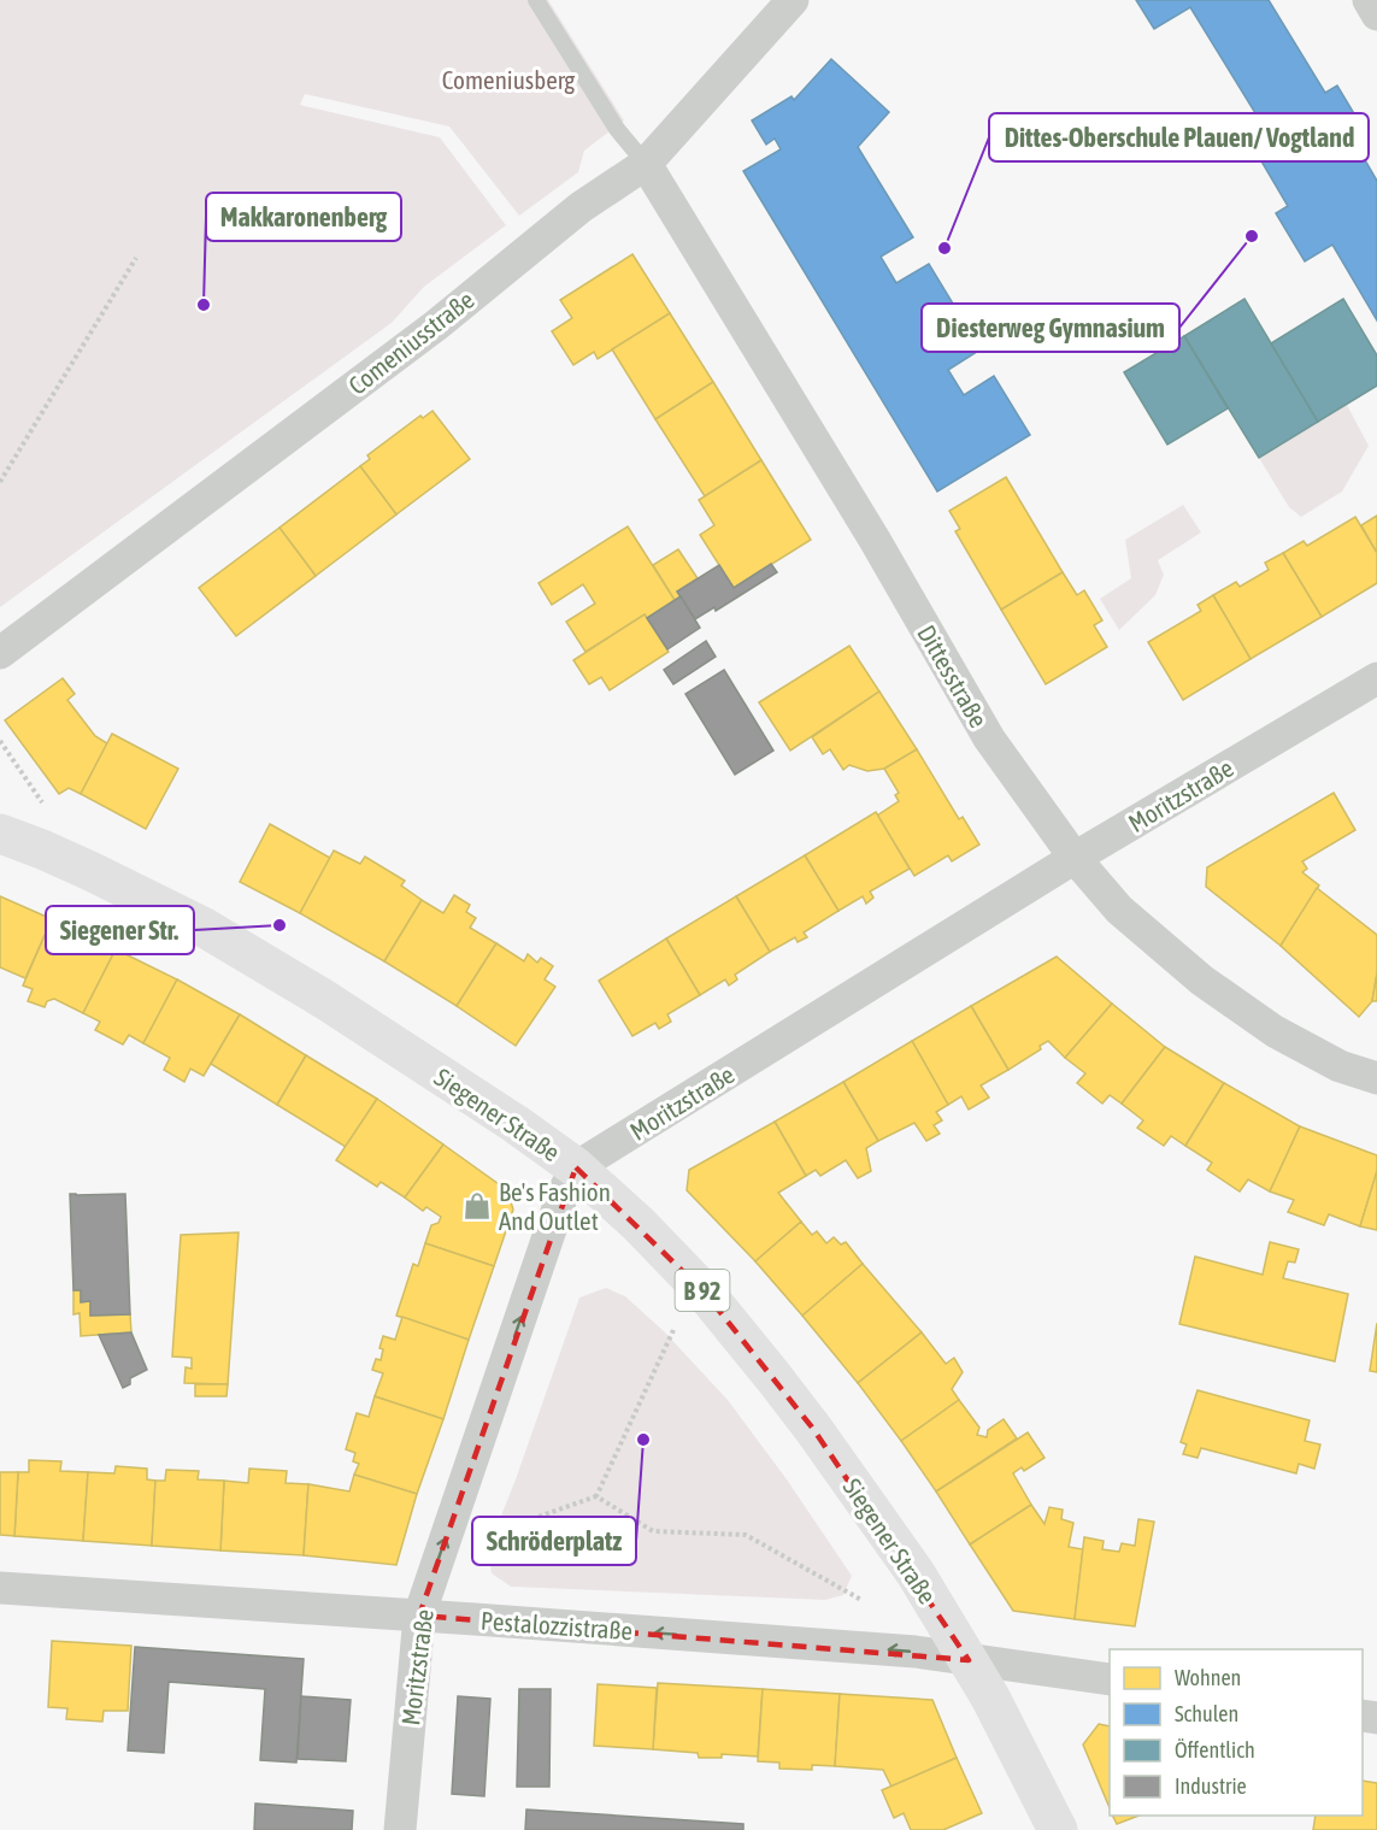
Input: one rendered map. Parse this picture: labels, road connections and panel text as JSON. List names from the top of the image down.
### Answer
{
  "streets": {
    "main road": ["Siegener Straße", "B 92"],
    "street": [
      "Comeniusstraße",
      "Dittesstraße",
      "Moritzstraße",
      "Pestalozzistraße"
    ]
  },
  "crossings": [
    ["Comeniusstraße", "Dittesstraße"],
    ["Dittesstraße", "Moritzstraße"],
    ["Moritzstraße", "Siegener Straße"],
    ["Moritzstraße", "Pestalozzistraße"],
    ["Siegener Straße", "Pestalozzistraße"]
  ],
  "one_way": ["Pestalozzistraße"],
  "parks": ["Comeniusberg"],
  "places": {
    "other": [
      "Diesterweg Gymnasium",
      "Dittes-Oberschule Plauen/ Vogtland",
      "Makkaronenberg",
      "Siegener Str.",
      "Schröderplatz"
    ],
    "shop": ["Be's Fashion And Outlet"]
  },
  "legend": [
    "Wohnen",
    "Schulen",
    "Öffentlich",
    "Industrie"
  ]
}
